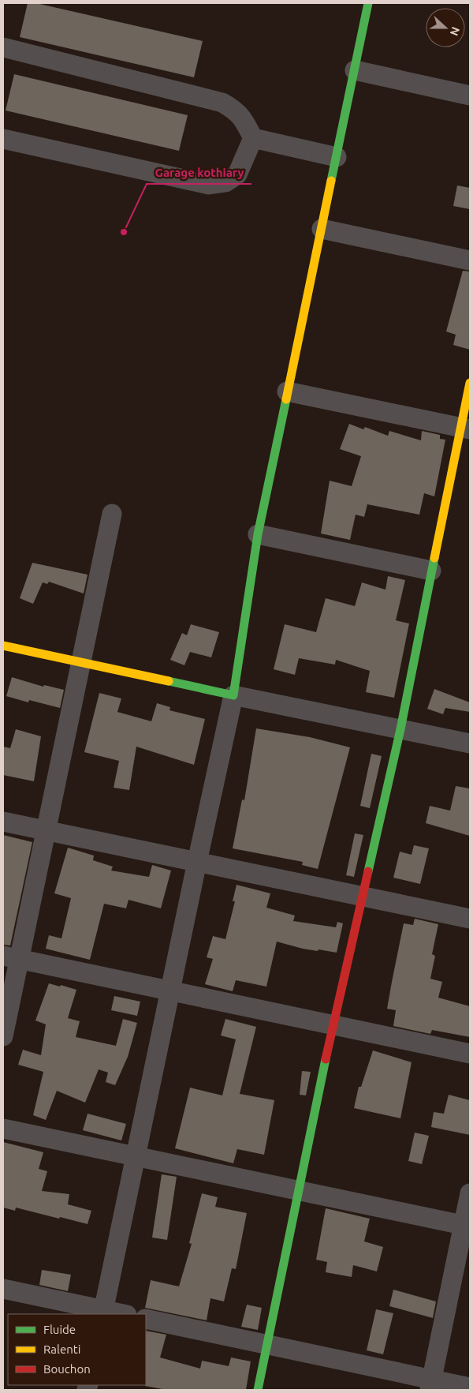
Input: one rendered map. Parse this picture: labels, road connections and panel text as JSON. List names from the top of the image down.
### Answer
{
  "places": ["Garage kothiary"],
  "legend": ["Fluide", "Ralenti", "Bouchon"],
  "north": "right"
}
